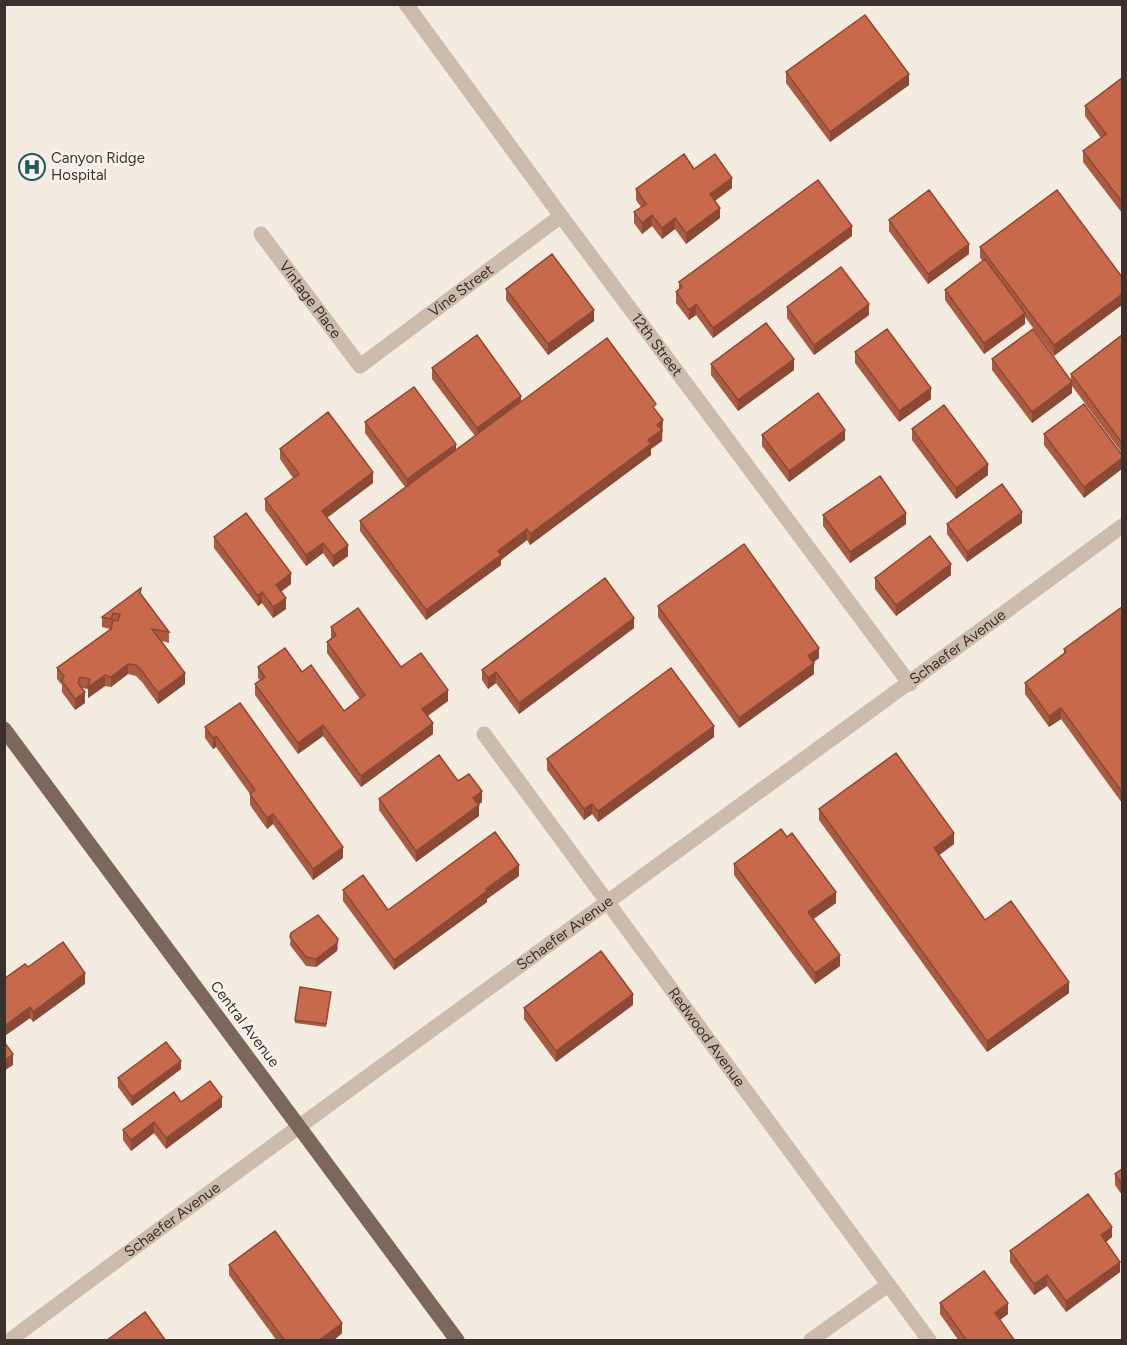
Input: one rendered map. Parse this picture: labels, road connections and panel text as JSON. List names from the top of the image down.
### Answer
{
  "streets": {
    "main road": ["Central Avenue"],
    "street": [
      "Vine Street",
      "Vintage Place",
      "12th Street",
      "Schaefer Avenue",
      "Redwood Avenue"
    ]
  },
  "crossings": [
    ["Vine Street", "Vintage Place"],
    ["Vine Street", "12th Street"],
    ["12th Street", "Schaefer Avenue"],
    ["Schaefer Avenue", "Central Avenue"],
    ["Schaefer Avenue", "Redwood Avenue"]
  ],
  "places": {
    "hospital": ["Canyon Ridge Hospital"]
  }
}
